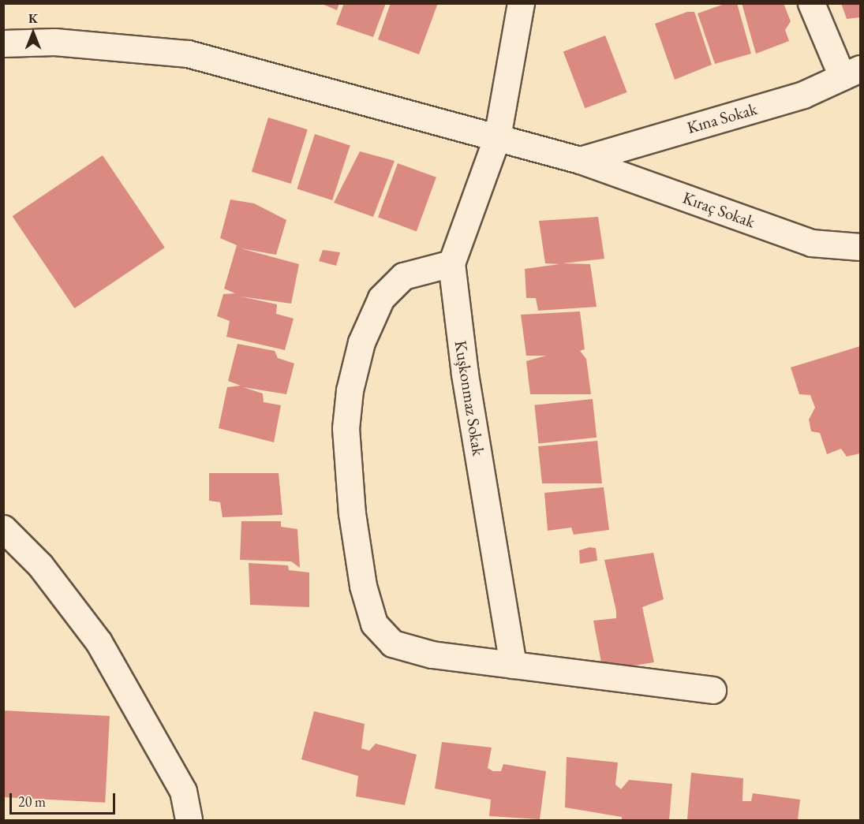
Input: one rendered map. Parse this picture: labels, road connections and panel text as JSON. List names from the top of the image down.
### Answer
{
  "streets": {
    "street": ["Kına Sokak", "Kıraç Sokak", "Kuşkonmaz Sokak"]
  },
  "crossings": [
    ["Kına Sokak", "Kıraç Sokak"],
    ["Kıraç Sokak", "Kuşkonmaz Sokak"]
  ],
  "scale_bar": "20 m",
  "north": "top"
}
